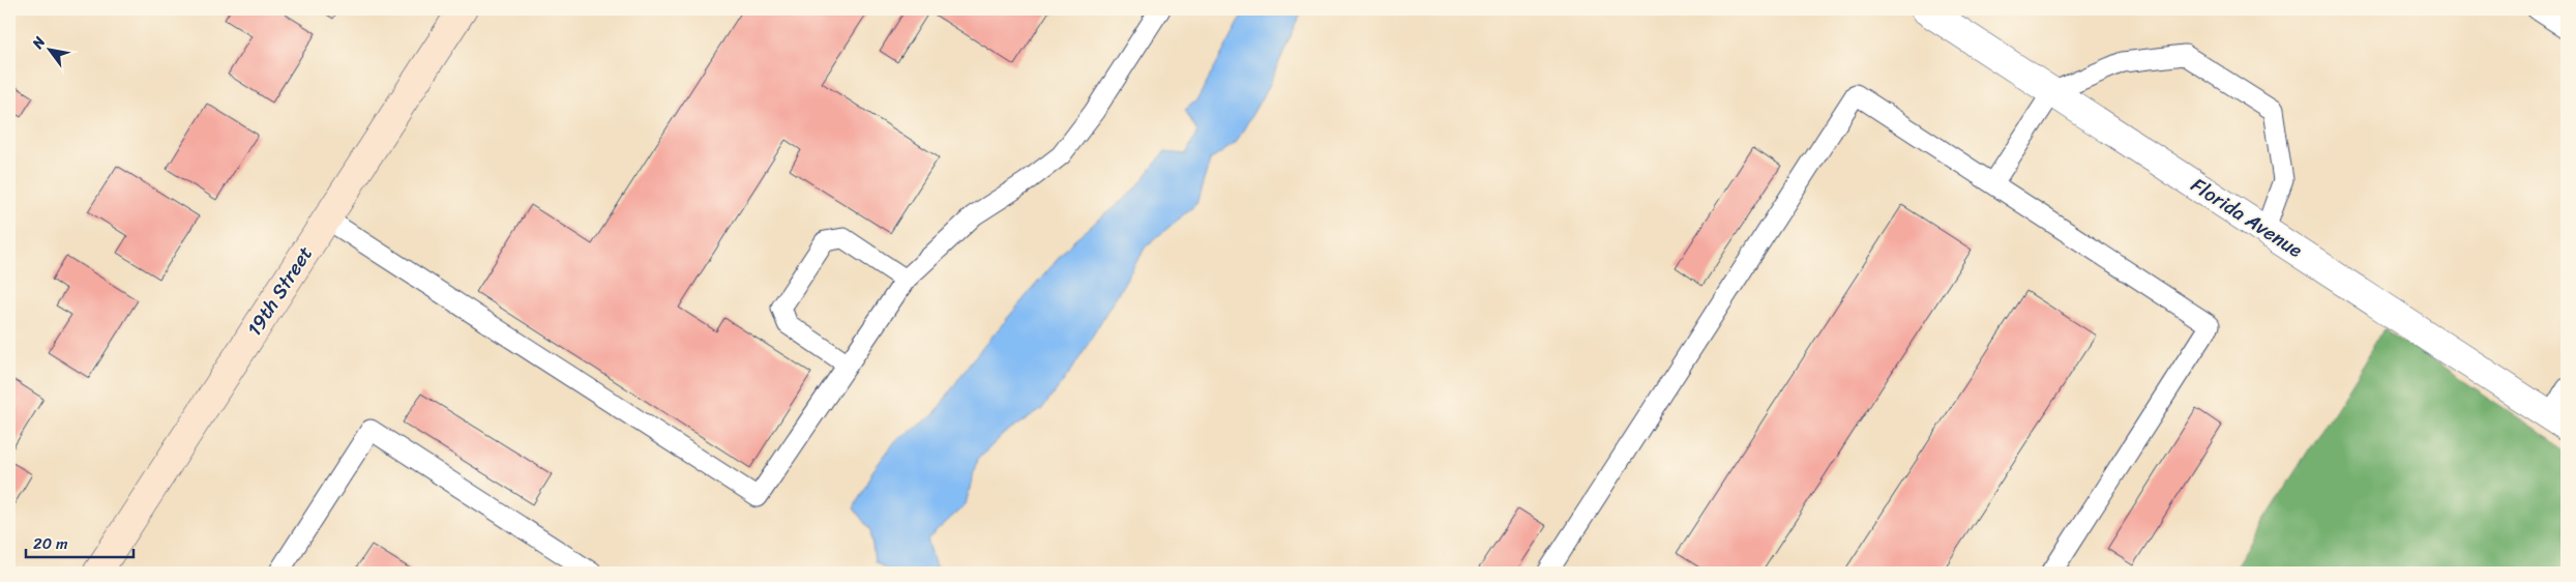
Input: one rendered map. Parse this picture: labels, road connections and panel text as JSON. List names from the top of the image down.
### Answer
{
  "streets": {
    "main road": ["19th Street"],
    "street": ["Florida Avenue"]
  },
  "scale_bar": "20 m",
  "north": "top left"
}
